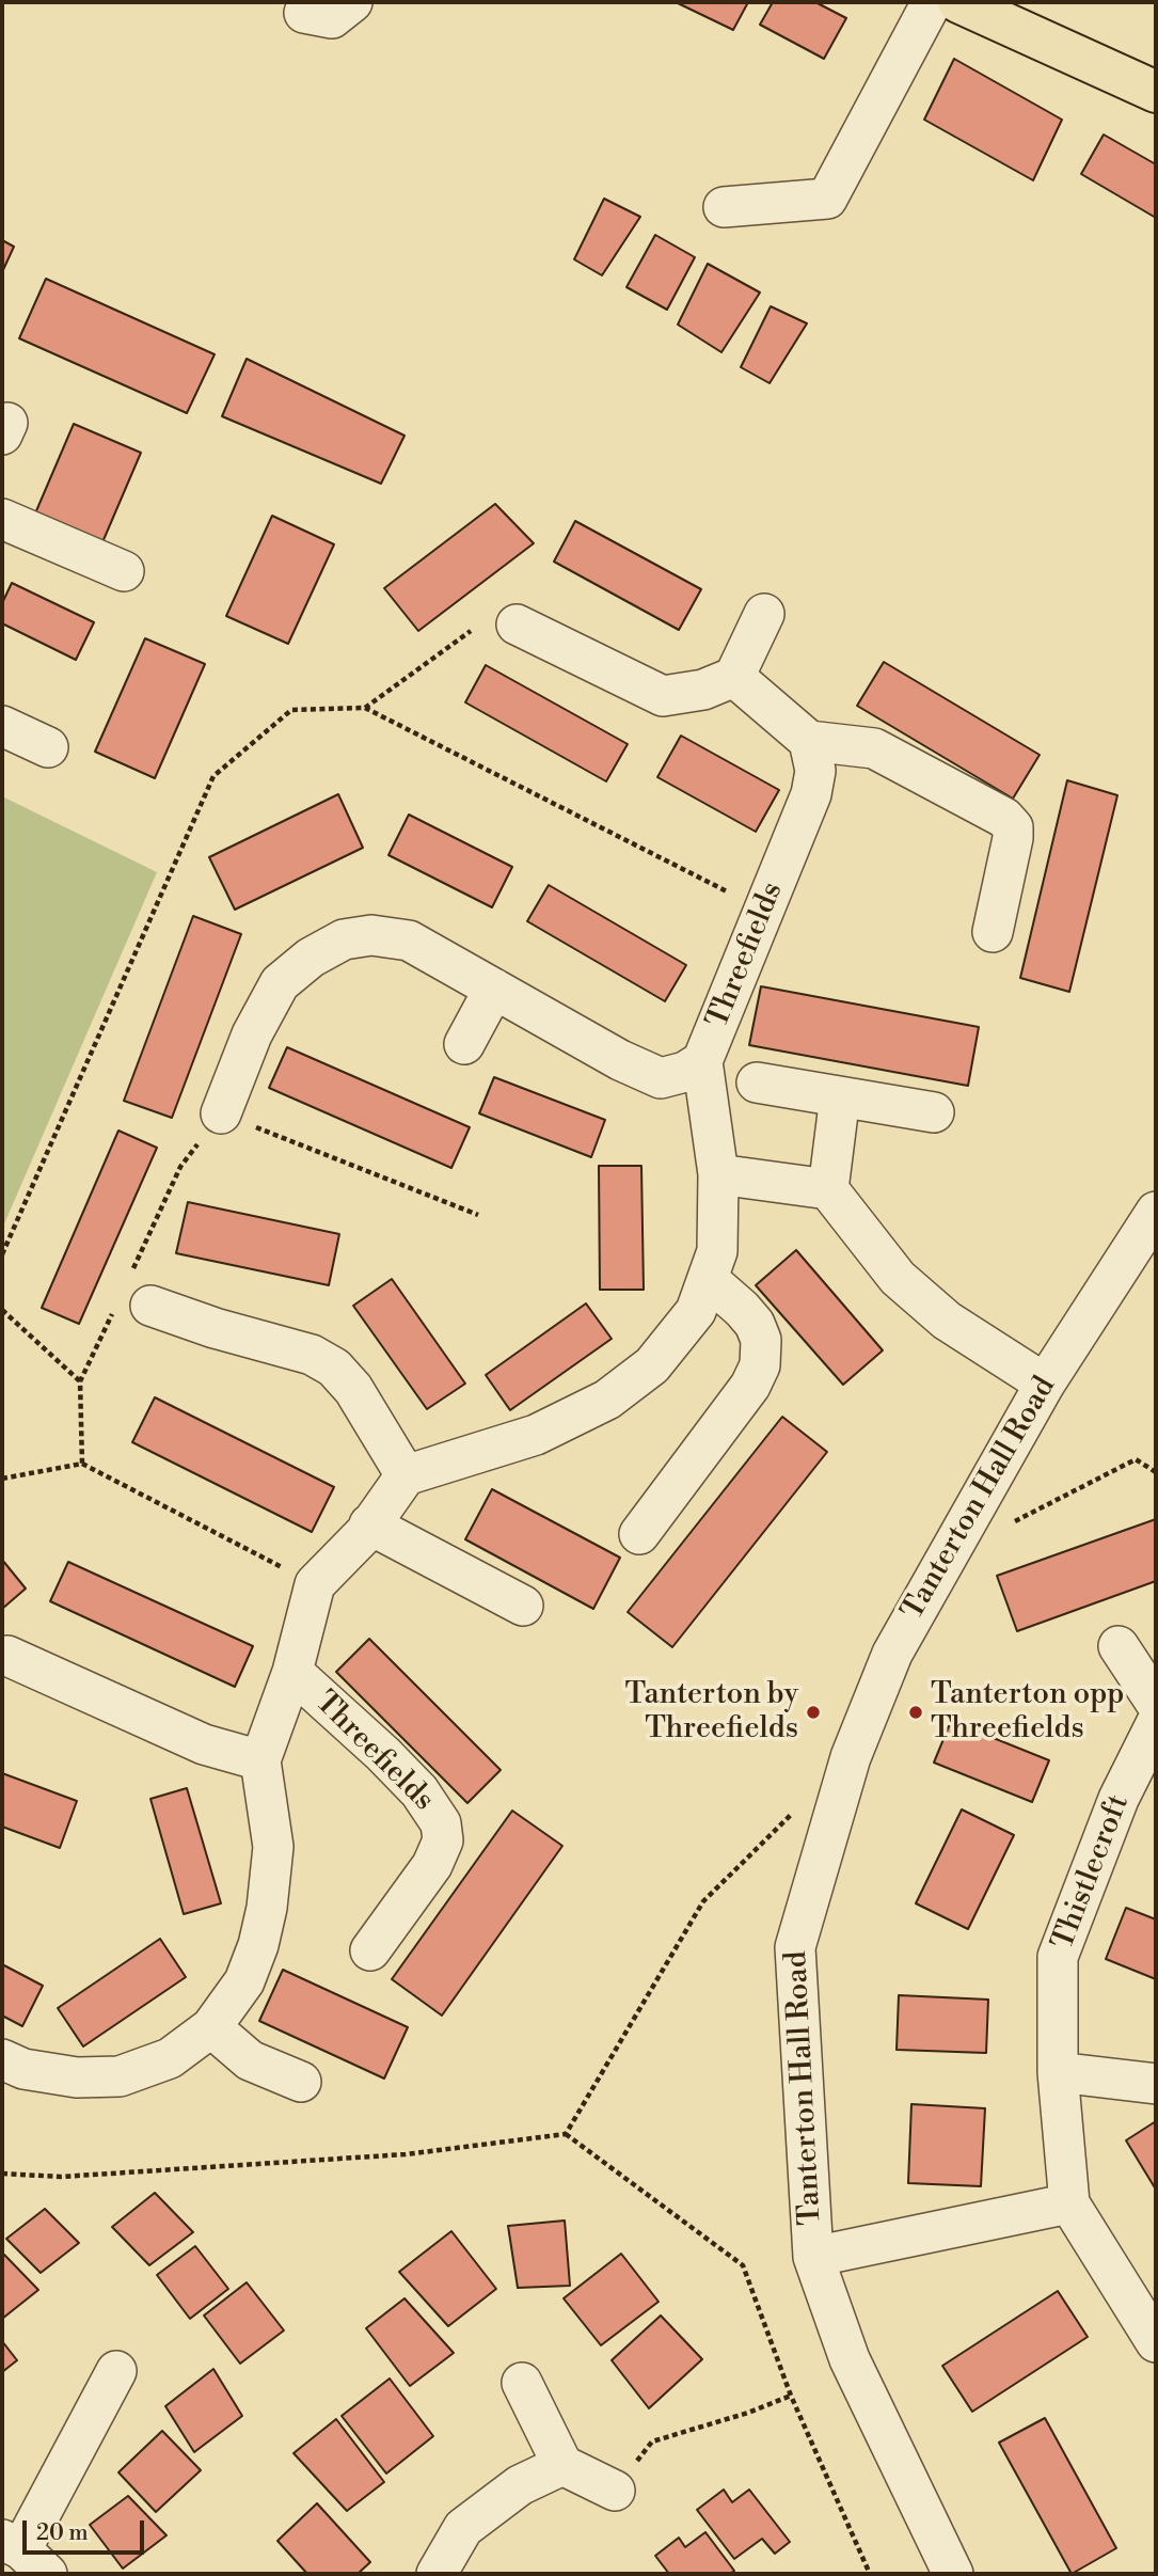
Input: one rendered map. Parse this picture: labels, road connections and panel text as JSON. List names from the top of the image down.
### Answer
{
  "streets": {
    "street": ["Threefields", "Tanterton Hall Road", "Thistlecroft"]
  },
  "places": ["Tanterton by Threefields", "Tanterton opp Threefields"],
  "scale_bar": "20 m"
}
